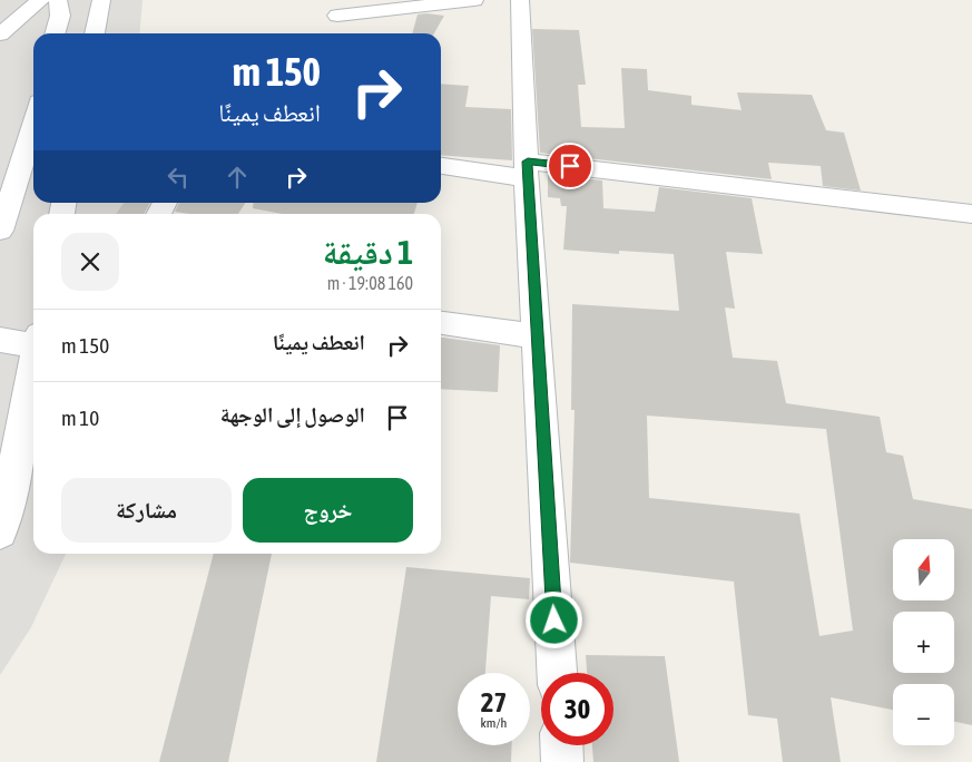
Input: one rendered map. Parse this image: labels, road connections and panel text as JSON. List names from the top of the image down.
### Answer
{
  "north": "top",
  "page": {
    "turn": ["150 m", "انعطف يمينًا"],
    "heading": ["1 دقيقة", "160 m · 19:08"],
    "list": [
      {
        "name": "انعطف يمينًا",
        "value": "150 m"
      },
      {
        "name": "الوصول إلى الوجهة",
        "value": "10 m"
      }
    ],
    "buttons": ["خروج", "مشاركة"],
    "map_buttons": ["+", "−"],
    "speed": "27 km/h",
    "limit": "30"
  }
}
